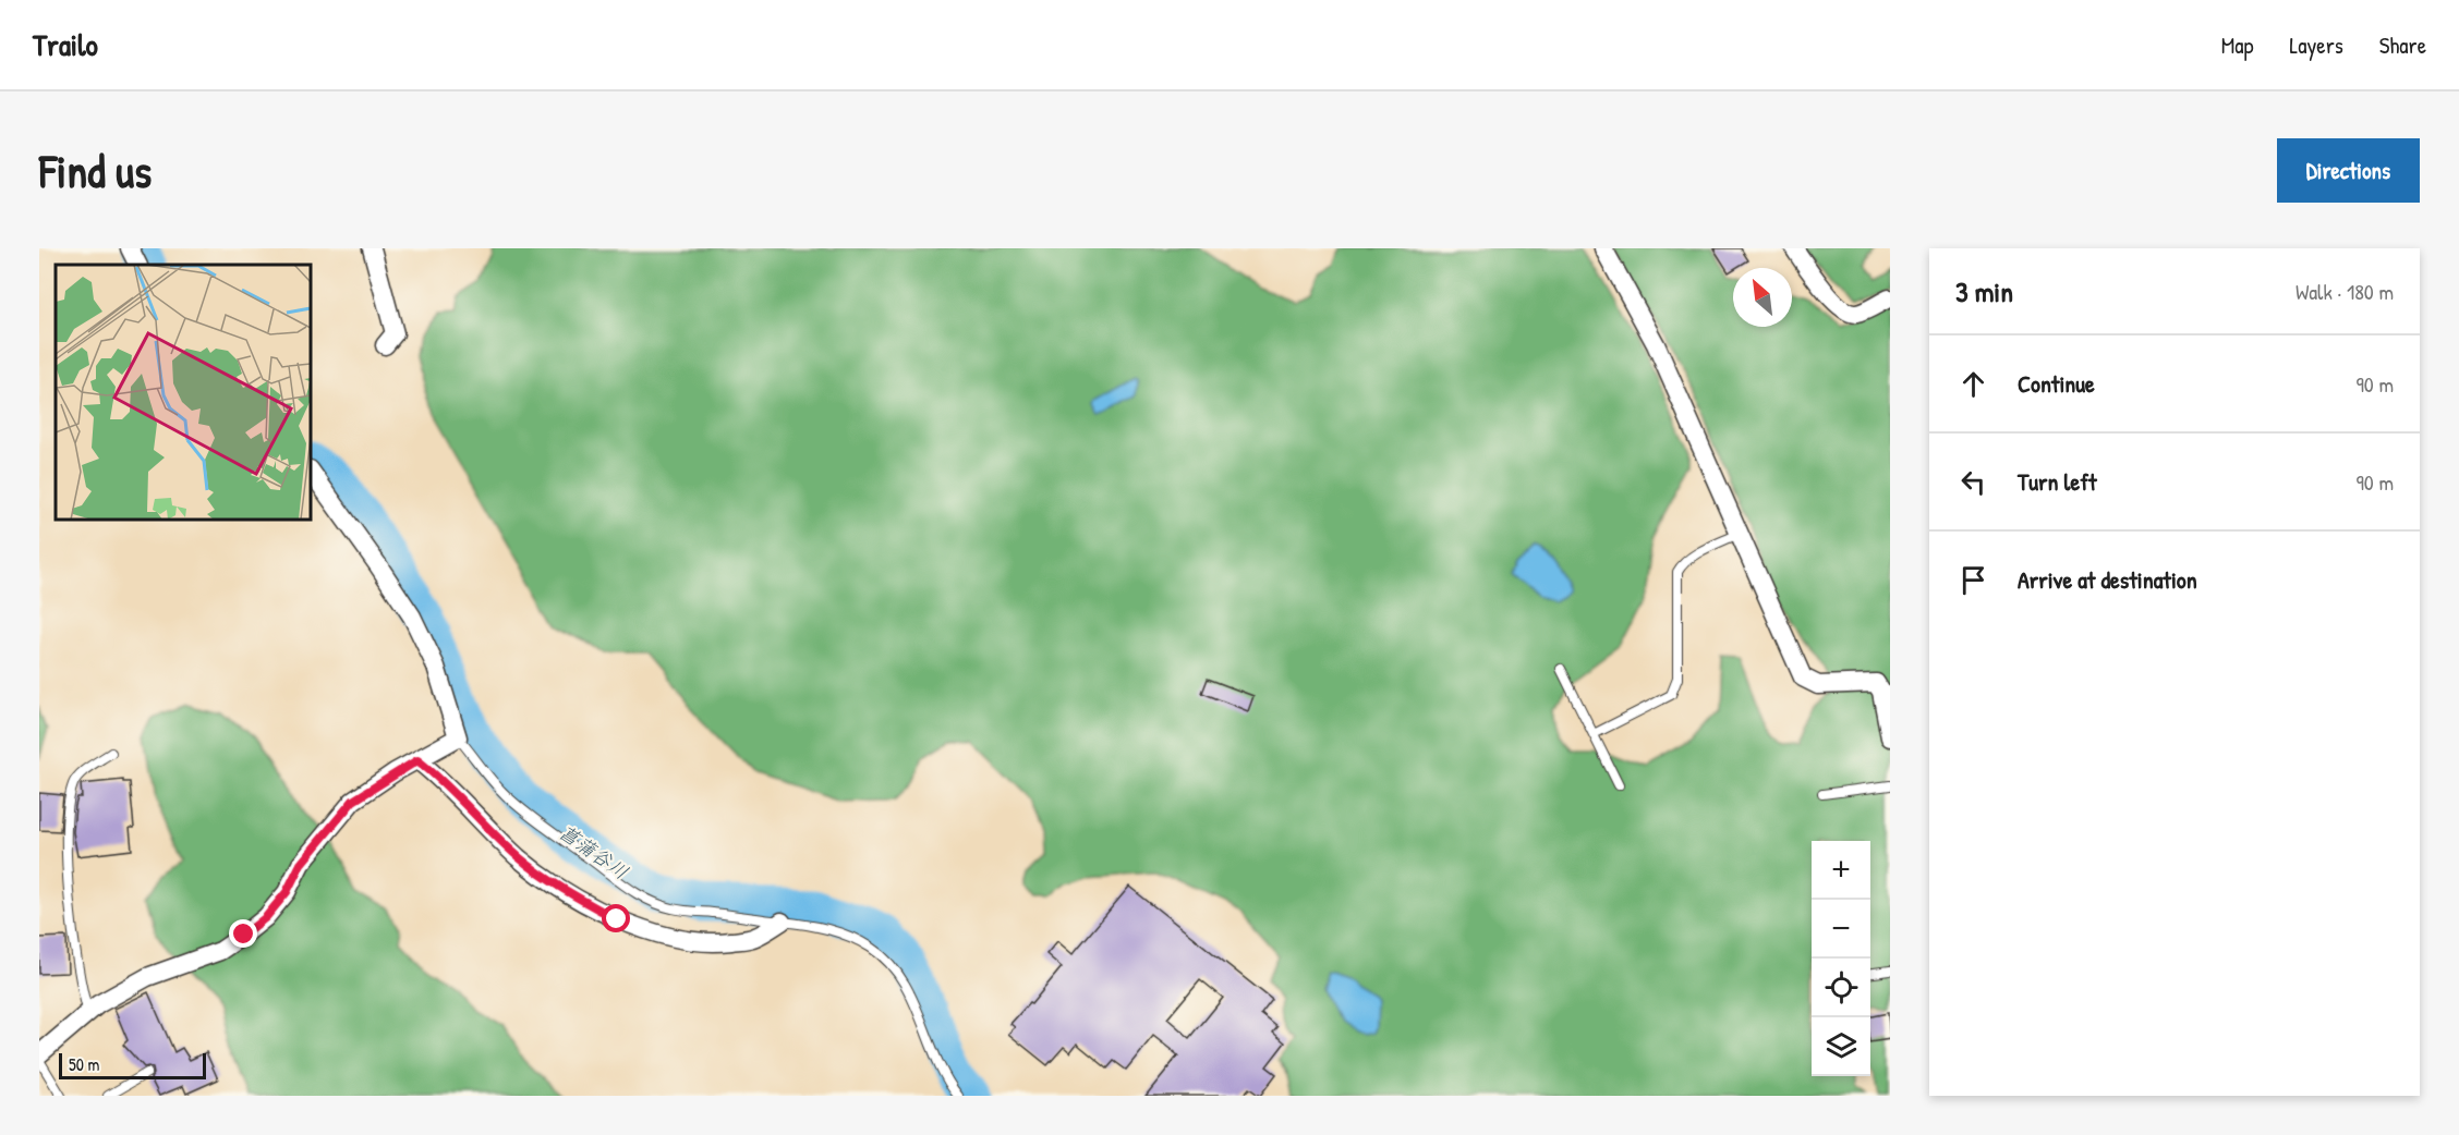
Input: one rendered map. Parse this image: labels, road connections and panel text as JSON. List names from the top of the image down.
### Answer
{
  "water": ["菖蒲谷川"],
  "scale_bar": "50 m",
  "north": "top left",
  "page": {
    "header": "Trailo",
    "nav": ["Map", "Layers", "Share"],
    "buttons": "Directions",
    "title": "Find us",
    "heading": ["3 min", "Walk · 180 m"],
    "list": [
      ["Continue", "90 m"],
      ["Turn left", "90 m"],
      "Arrive at destination"
    ],
    "map_buttons": ["+", "−"],
    "scale": "50 m"
  }
}
